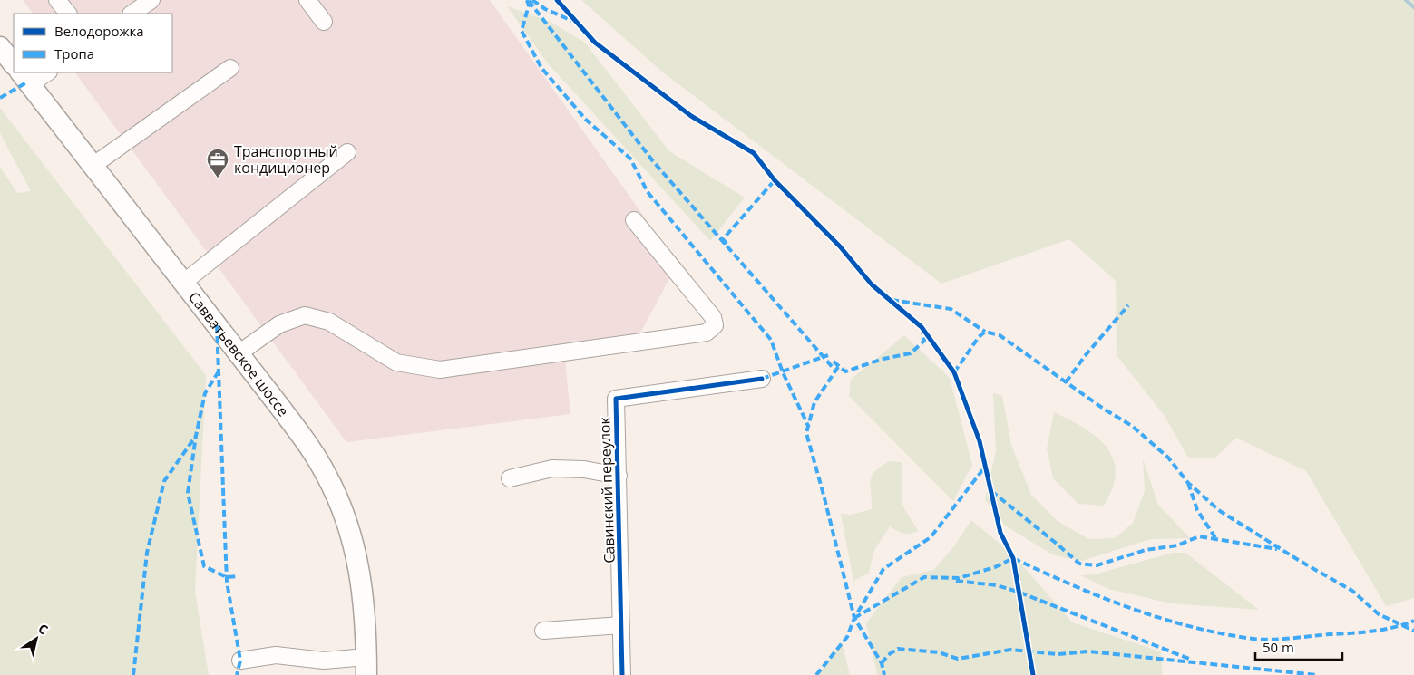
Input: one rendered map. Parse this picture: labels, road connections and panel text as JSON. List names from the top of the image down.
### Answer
{
  "streets": {
    "main road": ["Савватьевское шоссе"],
    "street": ["Савинский переулок"]
  },
  "places": {
    "office": ["Транспортный кондиционер"]
  },
  "legend": ["Велодорожка", "Тропа"],
  "scale_bar": "50 m",
  "north": "top right"
}
